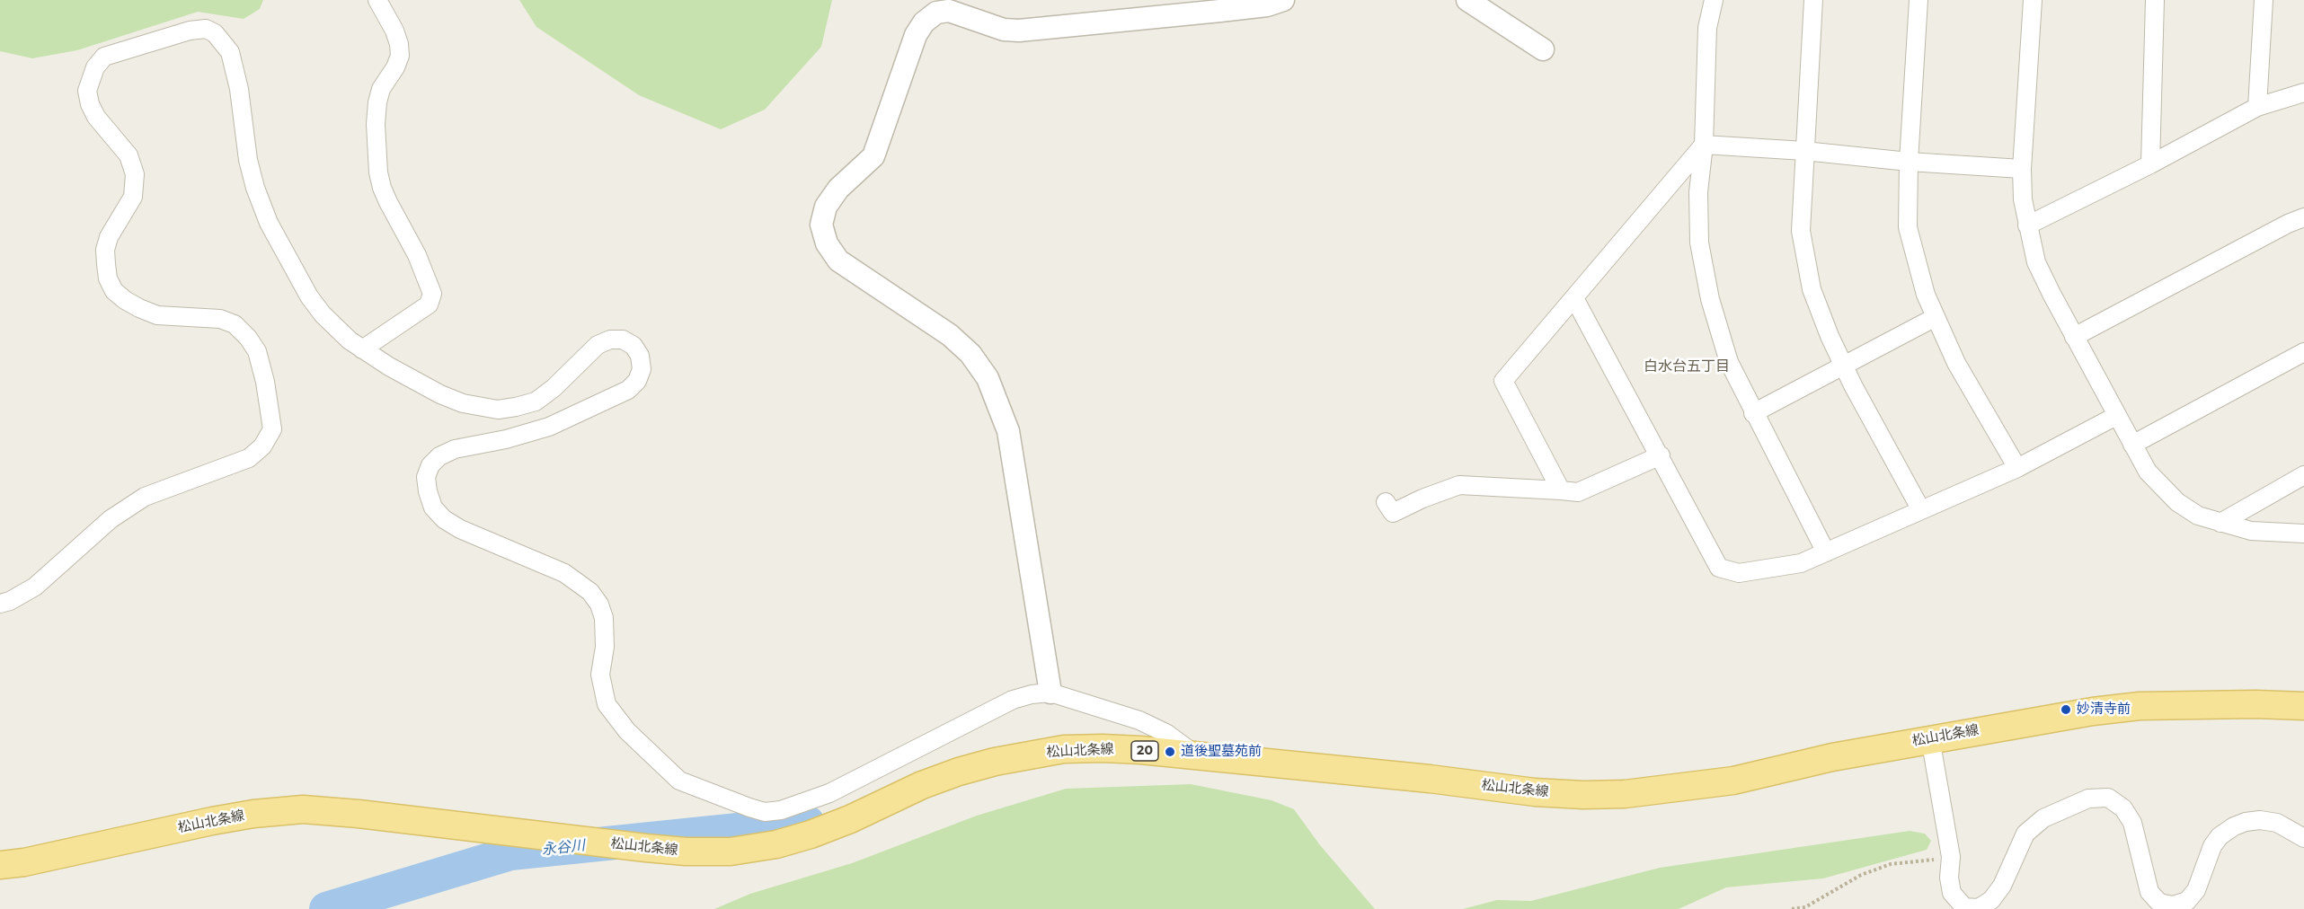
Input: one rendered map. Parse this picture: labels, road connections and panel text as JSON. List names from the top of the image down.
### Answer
{
  "streets": {
    "main road": ["松山北条線", "20"]
  },
  "districts": ["白水台五丁目"],
  "water": ["永谷川"],
  "places": ["妙清寺前", "道後聖墓苑前"]
}
